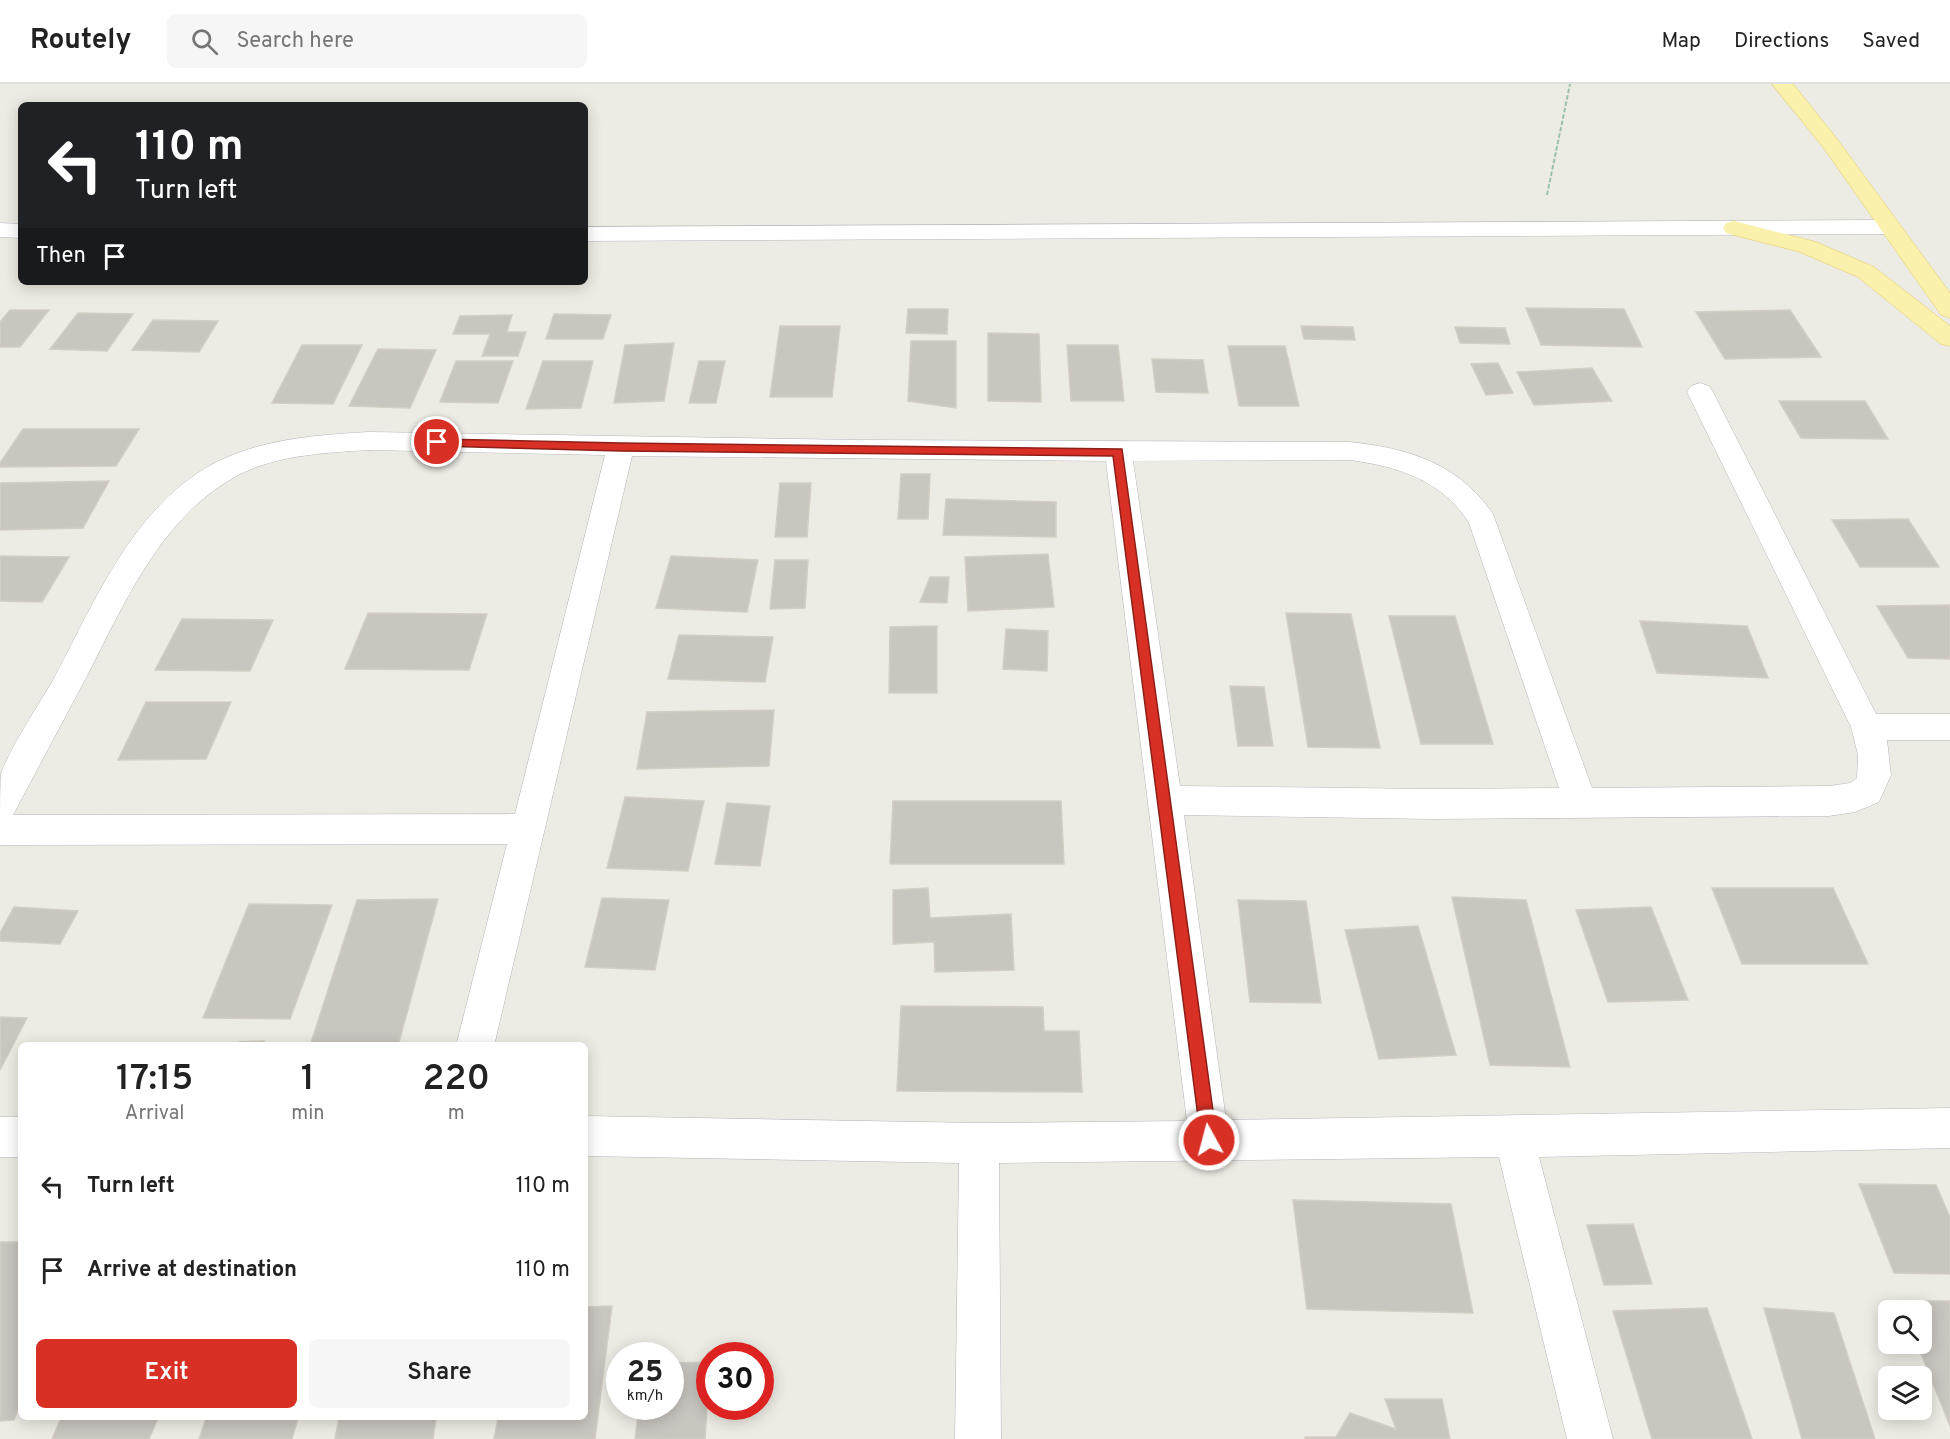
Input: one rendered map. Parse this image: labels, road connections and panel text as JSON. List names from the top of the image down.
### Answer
{
  "page": {
    "header": "Routely",
    "search": "Search here",
    "nav": ["Map", "Directions", "Saved"],
    "turn": ["110 m", "Turn left"],
    "then": "Then",
    "eta": [
      "17:15",
      "Arrival",
      "1",
      "min",
      "220",
      "m"
    ],
    "list": [
      {
        "name": "Turn left",
        "value": "110 m"
      },
      {
        "name": "Arrive at destination",
        "value": "110 m"
      }
    ],
    "buttons": ["Exit", "Share"],
    "speed": "25 km/h",
    "limit": "30"
  }
}
